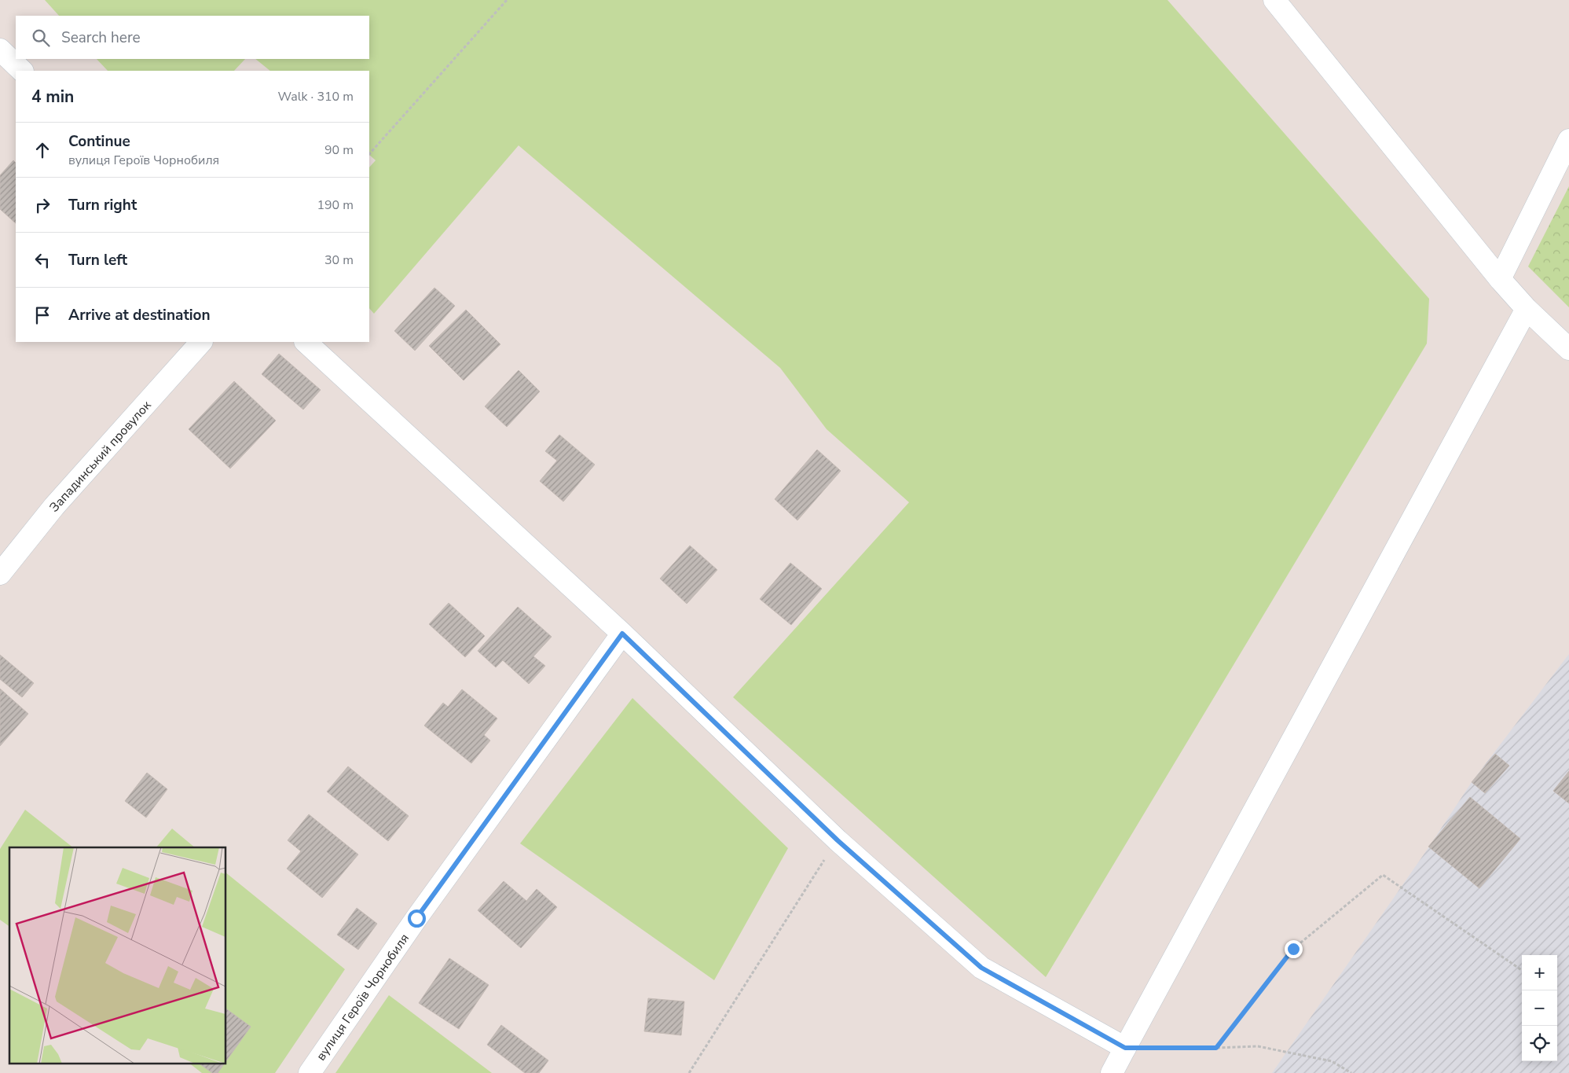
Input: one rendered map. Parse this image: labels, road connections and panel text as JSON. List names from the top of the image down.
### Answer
{
  "streets": {
    "street": ["Западинський провулок", "вулиця Героїв Чорнобиля"]
  },
  "page": {
    "search": "Search here",
    "heading": ["4 min", "Walk · 310 m"],
    "list": [
      ["Continue", "вулиця Героїв Чорнобиля", "90 m"],
      ["Turn right", "190 m"],
      ["Turn left", "30 m"],
      "Arrive at destination"
    ],
    "map_buttons": ["+", "−"]
  }
}
